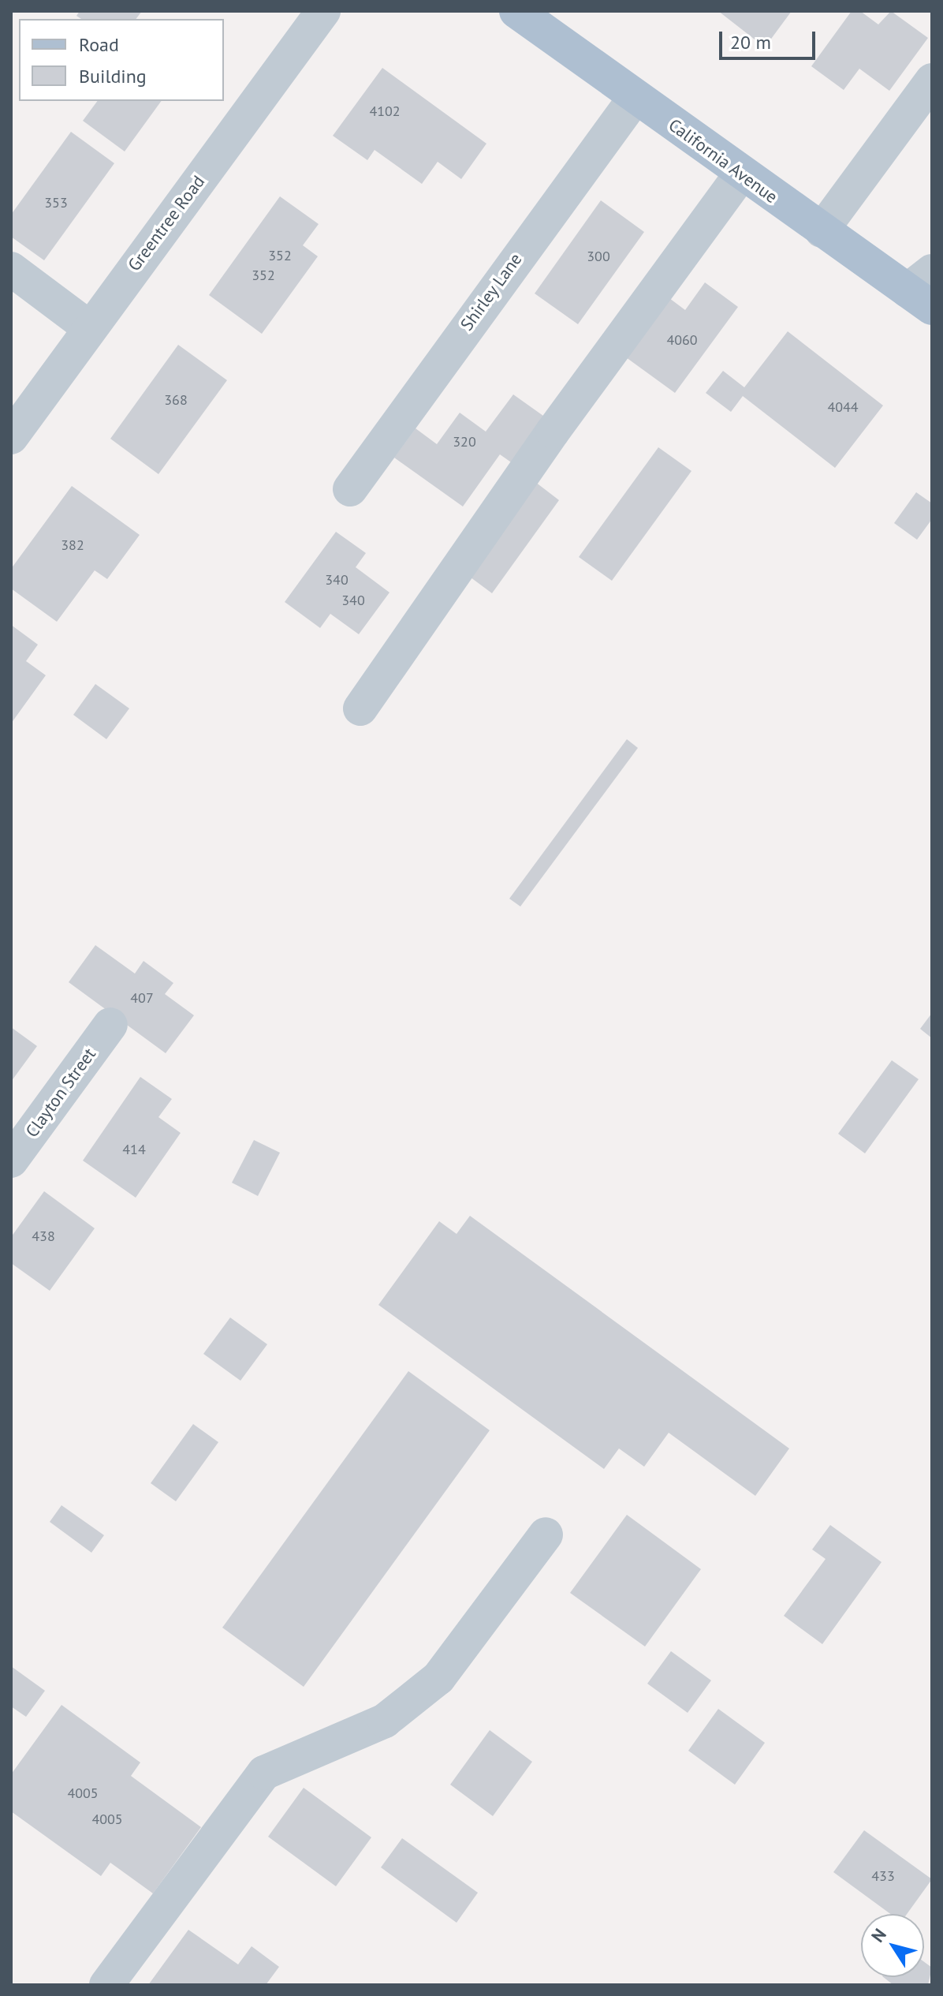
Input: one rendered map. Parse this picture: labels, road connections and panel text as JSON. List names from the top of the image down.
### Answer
{
  "streets": {
    "main road": ["California Avenue"],
    "street": ["Greentree Road", "Shirley Lane", "Clayton Street"]
  },
  "crossings": [
    ["California Avenue", "Shirley Lane"]
  ],
  "house_numbers": [
    "4102",
    "353",
    "352",
    "300",
    "352",
    "4060",
    "368",
    "4044",
    "320",
    "382",
    "340",
    "340",
    "407",
    "414",
    "438",
    "4005",
    "4005",
    "433"
  ],
  "legend": ["Road", "Building"],
  "scale_bar": "20 m",
  "north": "top left"
}
